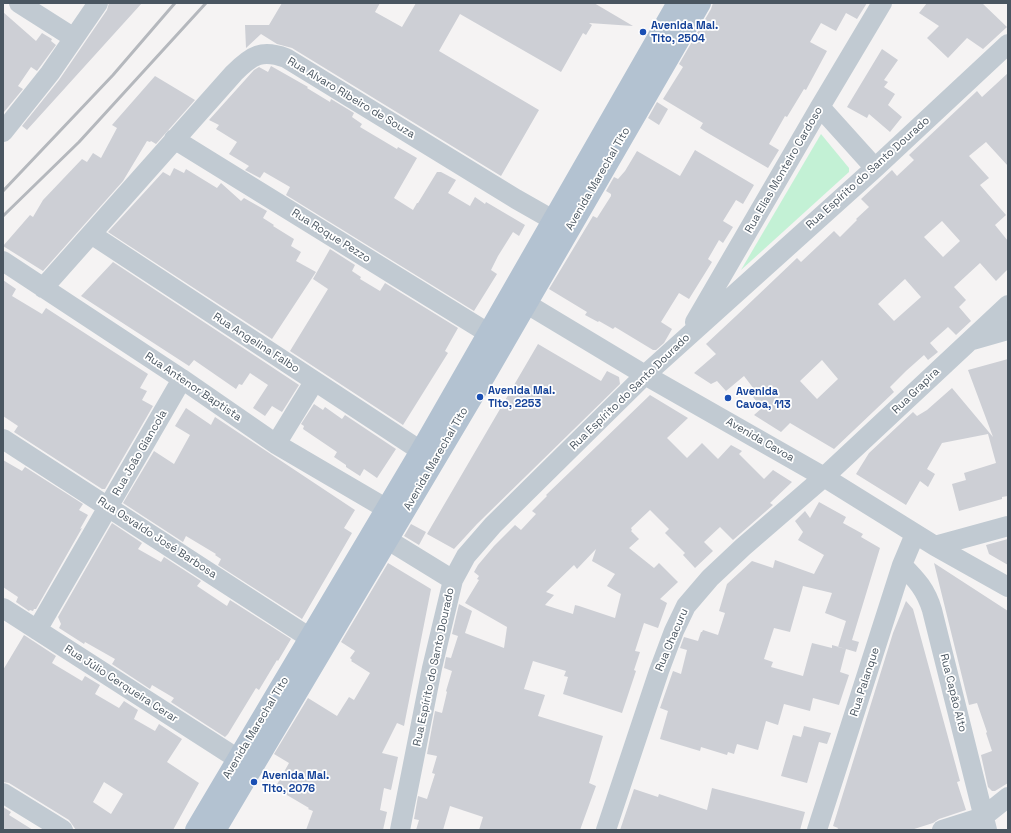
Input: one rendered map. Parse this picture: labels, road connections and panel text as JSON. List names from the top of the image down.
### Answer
{
  "streets": {
    "main road": ["Avenida Marechal Tito"],
    "street": [
      "Rua Alvaro Ribeiro de Souza",
      "Rua Elias Monteiro Cardoso",
      "Rua Espírito do Santo Dourado",
      "Rua Roque Pezzo",
      "Rua Angelina Falbo",
      "Rua Antenor Baptista",
      "Rua Grapira",
      "Avenida Cavoa",
      "Rua João Giancola",
      "Rua Osvaldo José Barbosa",
      "Rua Chacuru",
      "Rua Palanque",
      "Rua Júlio Cerqueira Cerar",
      "Rua Capão Alto"
    ]
  },
  "crossings": [
    ["Rua Alvaro Ribeiro de Souza", "Avenida Marechal Tito"],
    ["Rua Alvaro Ribeiro de Souza", "Rua Roque Pezzo"],
    ["Rua Alvaro Ribeiro de Souza", "Rua Angelina Falbo"],
    ["Rua Alvaro Ribeiro de Souza", "Rua Antenor Baptista"],
    ["Rua Elias Monteiro Cardoso", "Rua Espírito do Santo Dourado"],
    ["Rua Espírito do Santo Dourado", "Avenida Cavoa"],
    ["Avenida Marechal Tito", "Rua Roque Pezzo"],
    ["Avenida Marechal Tito", "Rua Angelina Falbo"],
    ["Avenida Marechal Tito", "Rua Antenor Baptista"],
    ["Avenida Marechal Tito", "Avenida Cavoa"],
    ["Avenida Marechal Tito", "Rua Osvaldo José Barbosa"],
    ["Avenida Marechal Tito", "Rua Júlio Cerqueira Cerar"],
    ["Rua Antenor Baptista", "Rua João Giancola"],
    ["Rua Grapira", "Avenida Cavoa"],
    ["Rua Grapira", "Rua Chacuru"],
    ["Avenida Cavoa", "Rua Chacuru"],
    ["Avenida Cavoa", "Rua Palanque"],
    ["Rua João Giancola", "Rua Osvaldo José Barbosa"],
    ["Rua João Giancola", "Rua Júlio Cerqueira Cerar"],
    ["Rua Palanque", "Rua Capão Alto"]
  ],
  "places": [
    "Avenida Mal. Tito, 2504",
    "Avenida Mal. Tito, 2253",
    "Avenida Cavoa, 113",
    "Avenida Mal. Tito, 2076"
  ]
}
